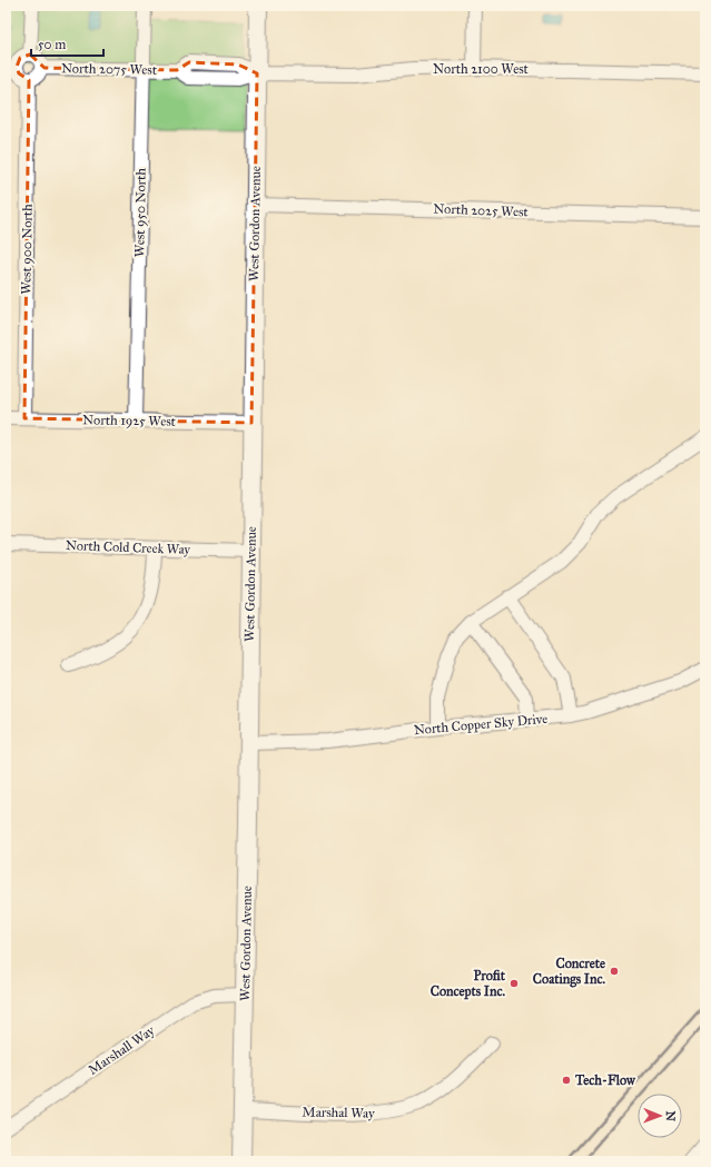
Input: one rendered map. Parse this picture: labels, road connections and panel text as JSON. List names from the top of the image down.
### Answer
{
  "streets": {
    "main road": ["West Gordon Avenue"],
    "street": [
      "North 2075 West",
      "North 2100 West",
      "North 2025 West",
      "West 950 North",
      "West 900 North",
      "North 1925 West",
      "North Cold Creek Way",
      "North Copper Sky Drive",
      "Marshall Way",
      "Marshal Way"
    ]
  },
  "crossings": [
    ["North 2075 West", "North 2100 West"],
    ["North 2075 West", "West 950 North"],
    ["North 2075 West", "West Gordon Avenue"],
    ["North 2075 West", "West 900 North"],
    ["North 2100 West", "West Gordon Avenue"],
    ["North 2025 West", "West Gordon Avenue"],
    ["West 950 North", "North 1925 West"],
    ["West Gordon Avenue", "North 1925 West"],
    ["West Gordon Avenue", "North Cold Creek Way"],
    ["West Gordon Avenue", "North Copper Sky Drive"],
    ["West Gordon Avenue", "Marshall Way"],
    ["West Gordon Avenue", "Marshal Way"],
    ["West 900 North", "North 1925 West"]
  ],
  "places": ["Concrete Coatings Inc.", "Profit Concepts Inc.", "Tech-Flow"],
  "scale_bar": "50 m",
  "north": "right"
}
